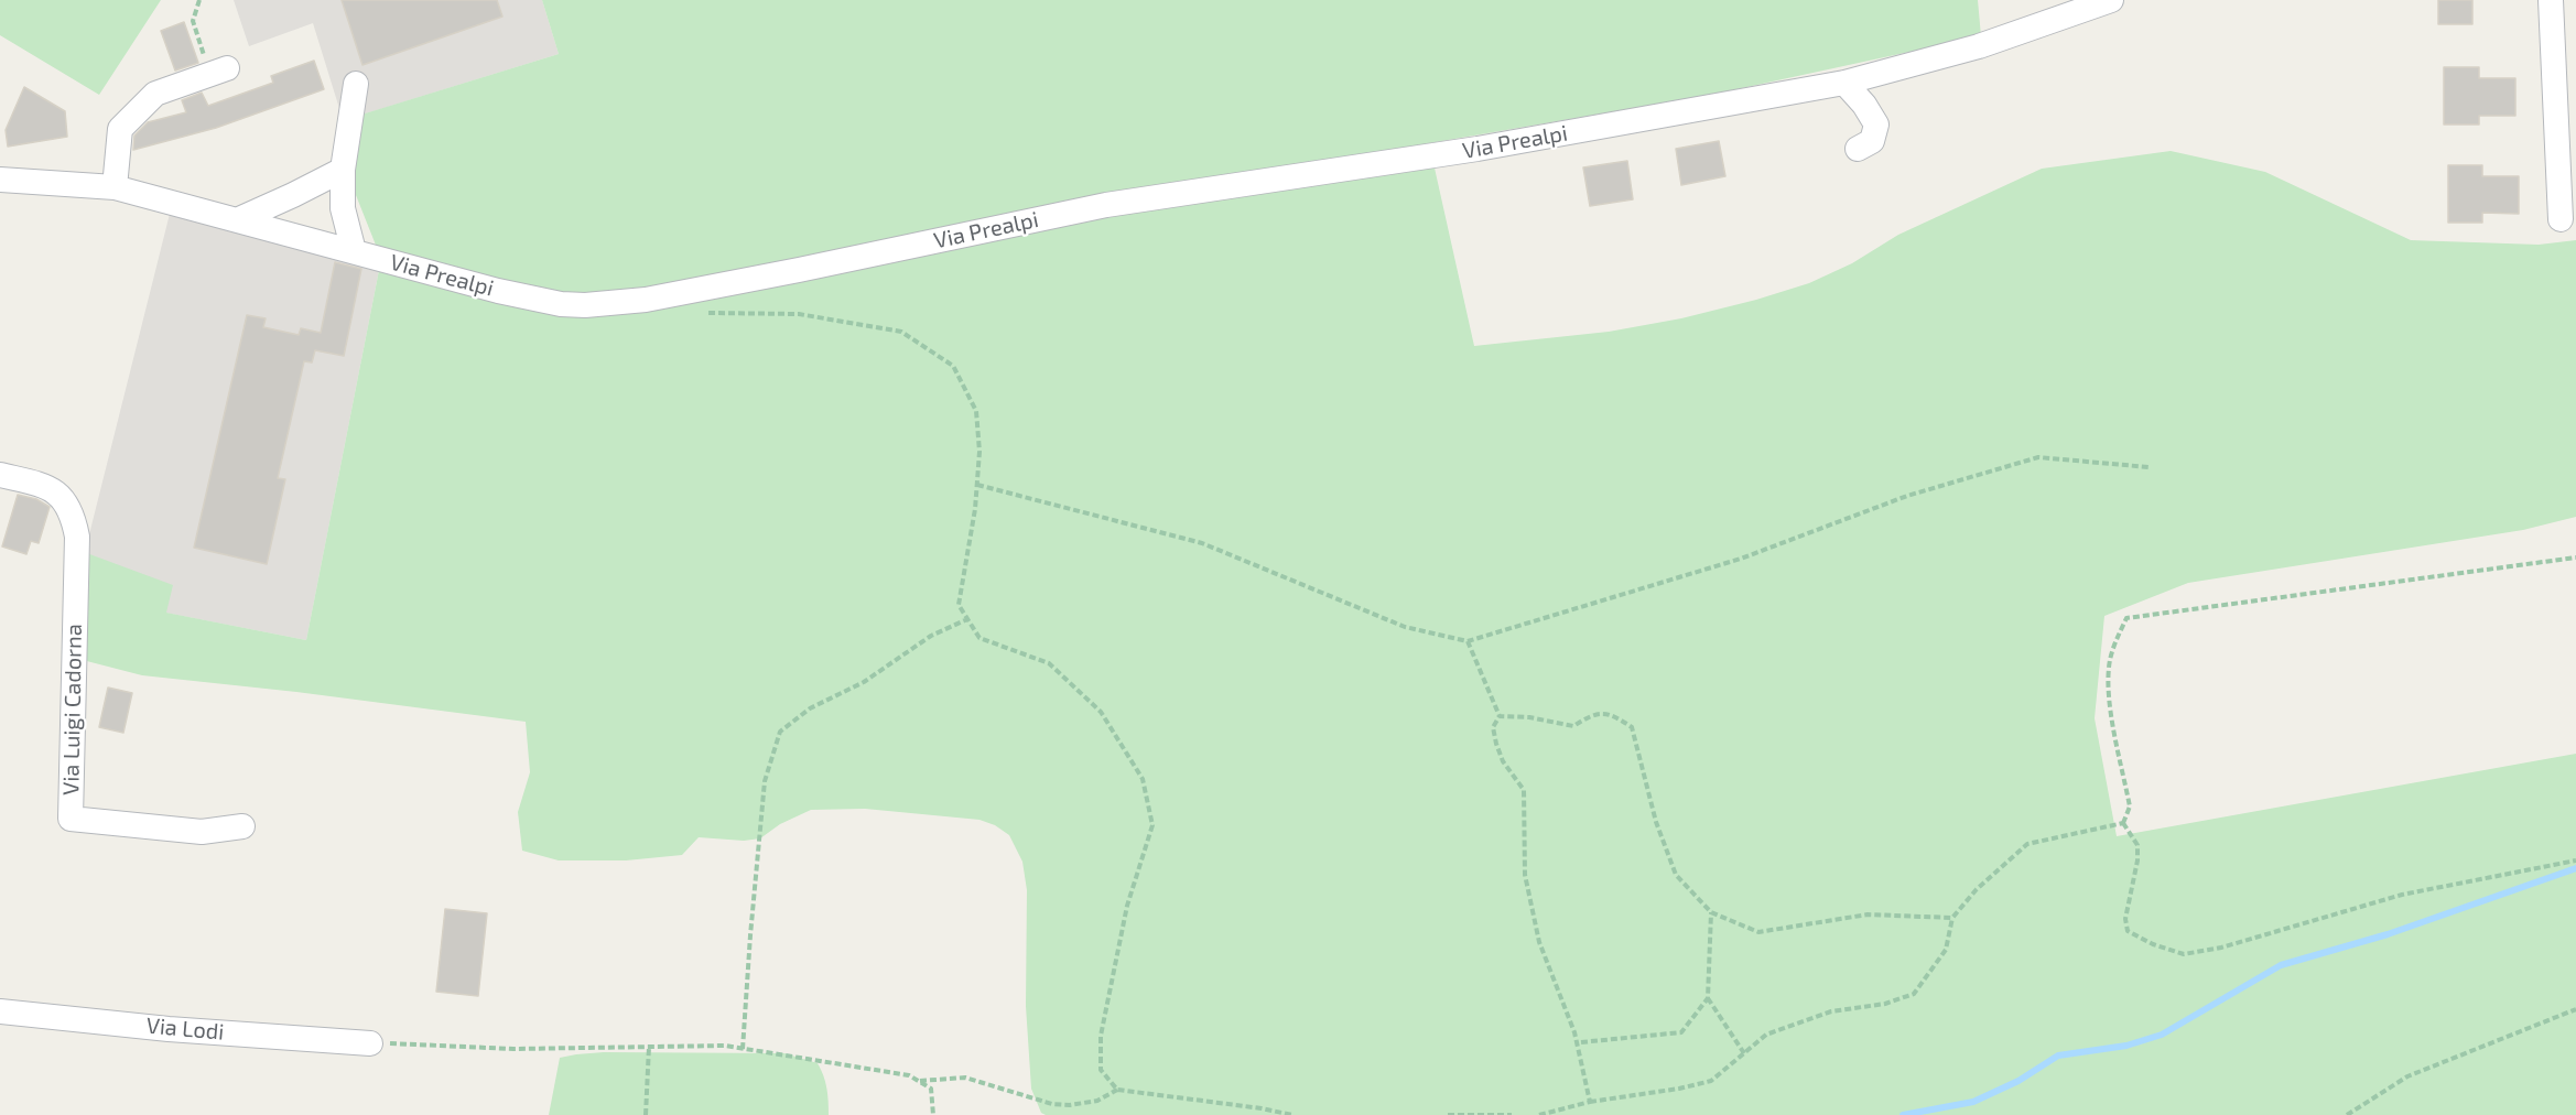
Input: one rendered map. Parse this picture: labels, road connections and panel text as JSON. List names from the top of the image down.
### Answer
{
  "streets": {
    "street": ["Via Prealpi", "Via Luigi Cadorna", "Via Lodi"]
  }
}
